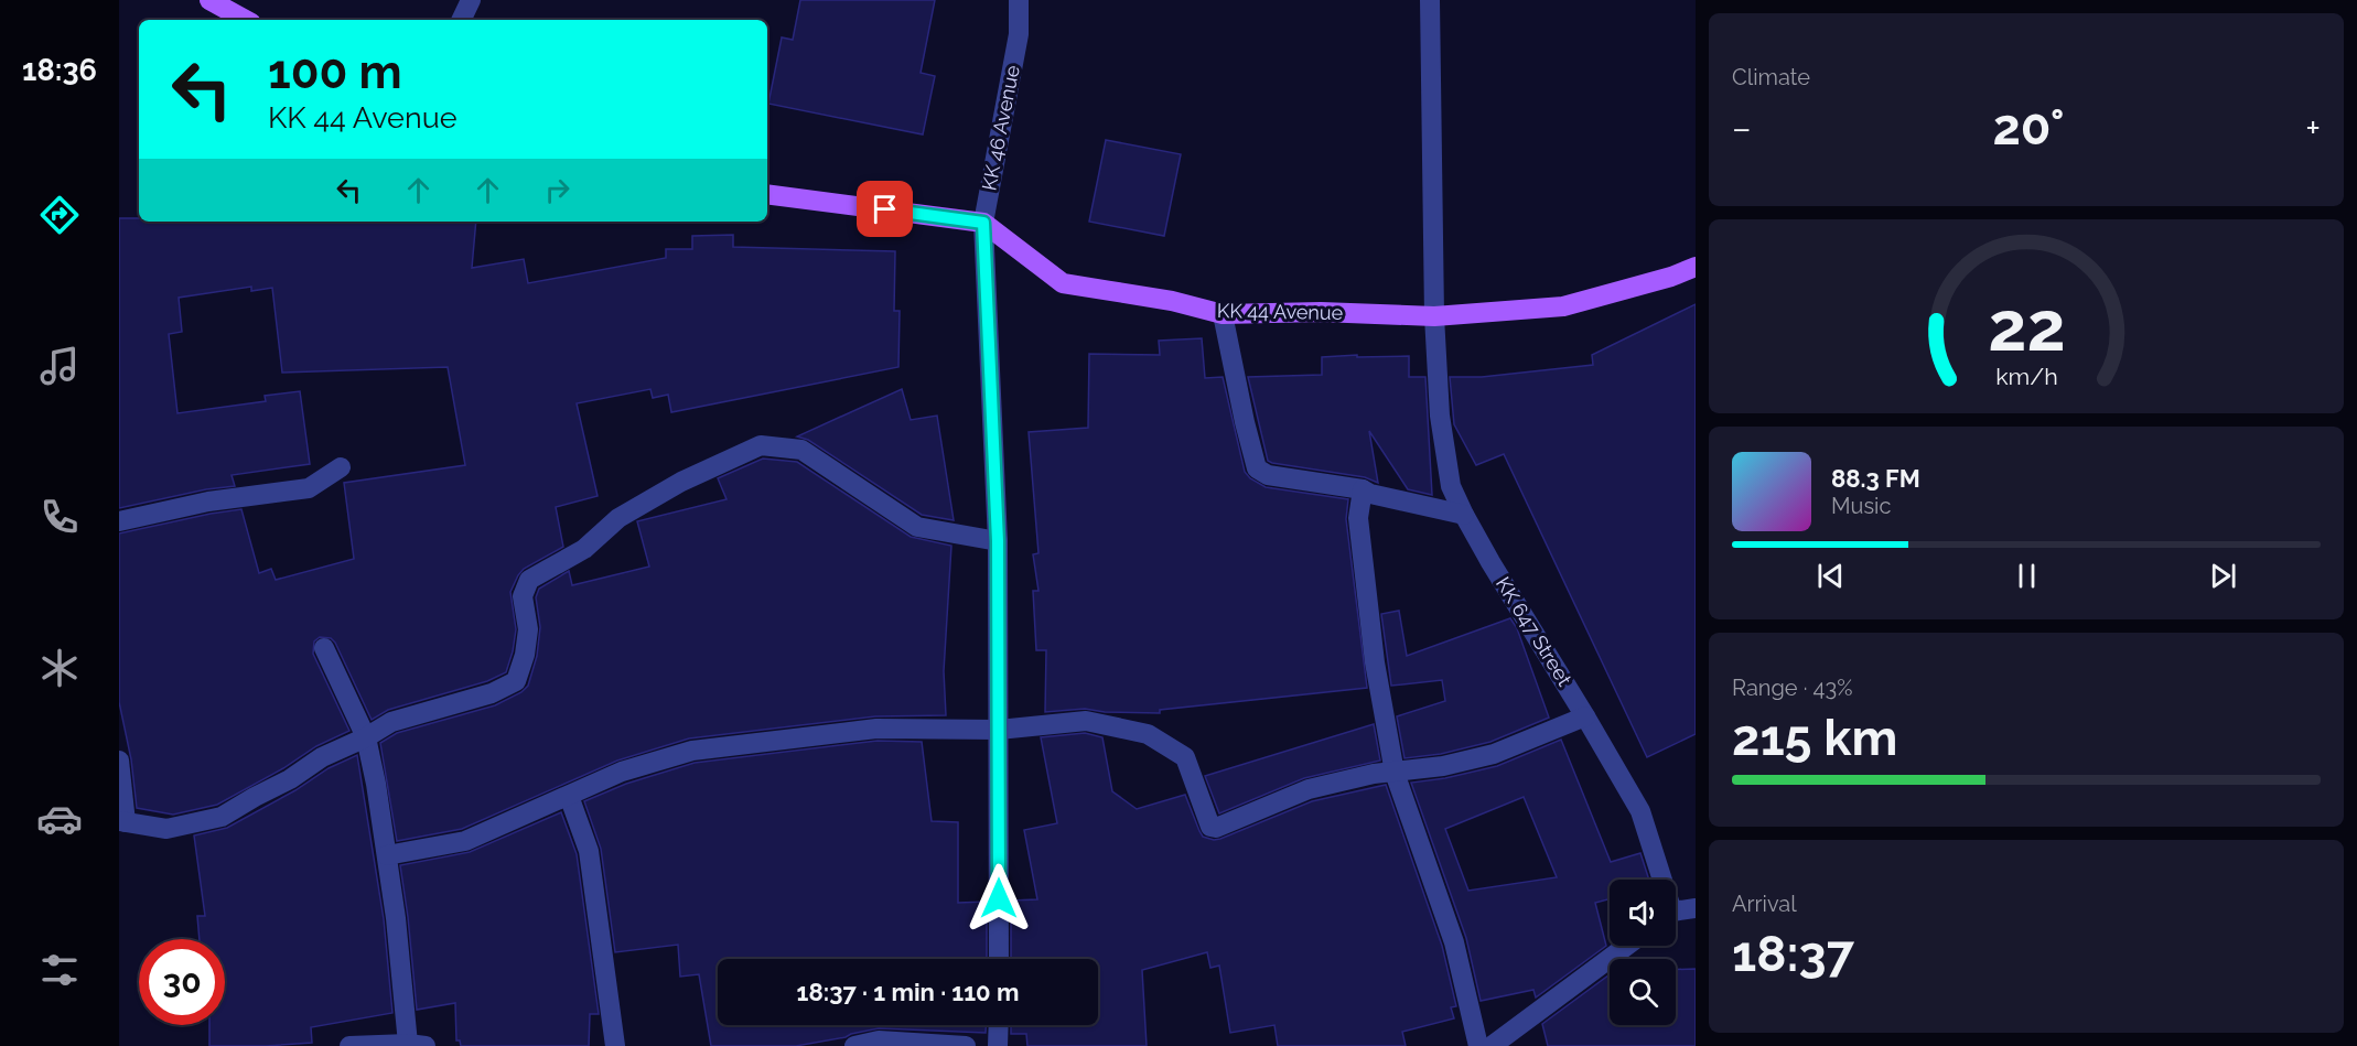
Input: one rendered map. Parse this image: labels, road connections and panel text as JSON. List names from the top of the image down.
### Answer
{
  "streets": {
    "main road": ["KK 44 Avenue"],
    "street": ["KK 46 Avenue", "KK 647 Street"]
  },
  "crossings": [
    ["KK 46 Avenue", "KK 44 Avenue"],
    ["KK 44 Avenue", "KK 647 Street"]
  ],
  "page": {
    "tabs": "18:36",
    "tile": [
      "Climate",
      ["Range · 43%", "215 km"],
      ["Arrival", "18:37"]
    ],
    "turn": ["100 m", "KK 44 Avenue"],
    "heat": ["−", "20°", "+"],
    "song": ["88.3 FM", "Music"],
    "limit": "30",
    "trip": "18:37 · 1 min · 110 m",
    "gauge": ["22", "km/h"]
  }
}
